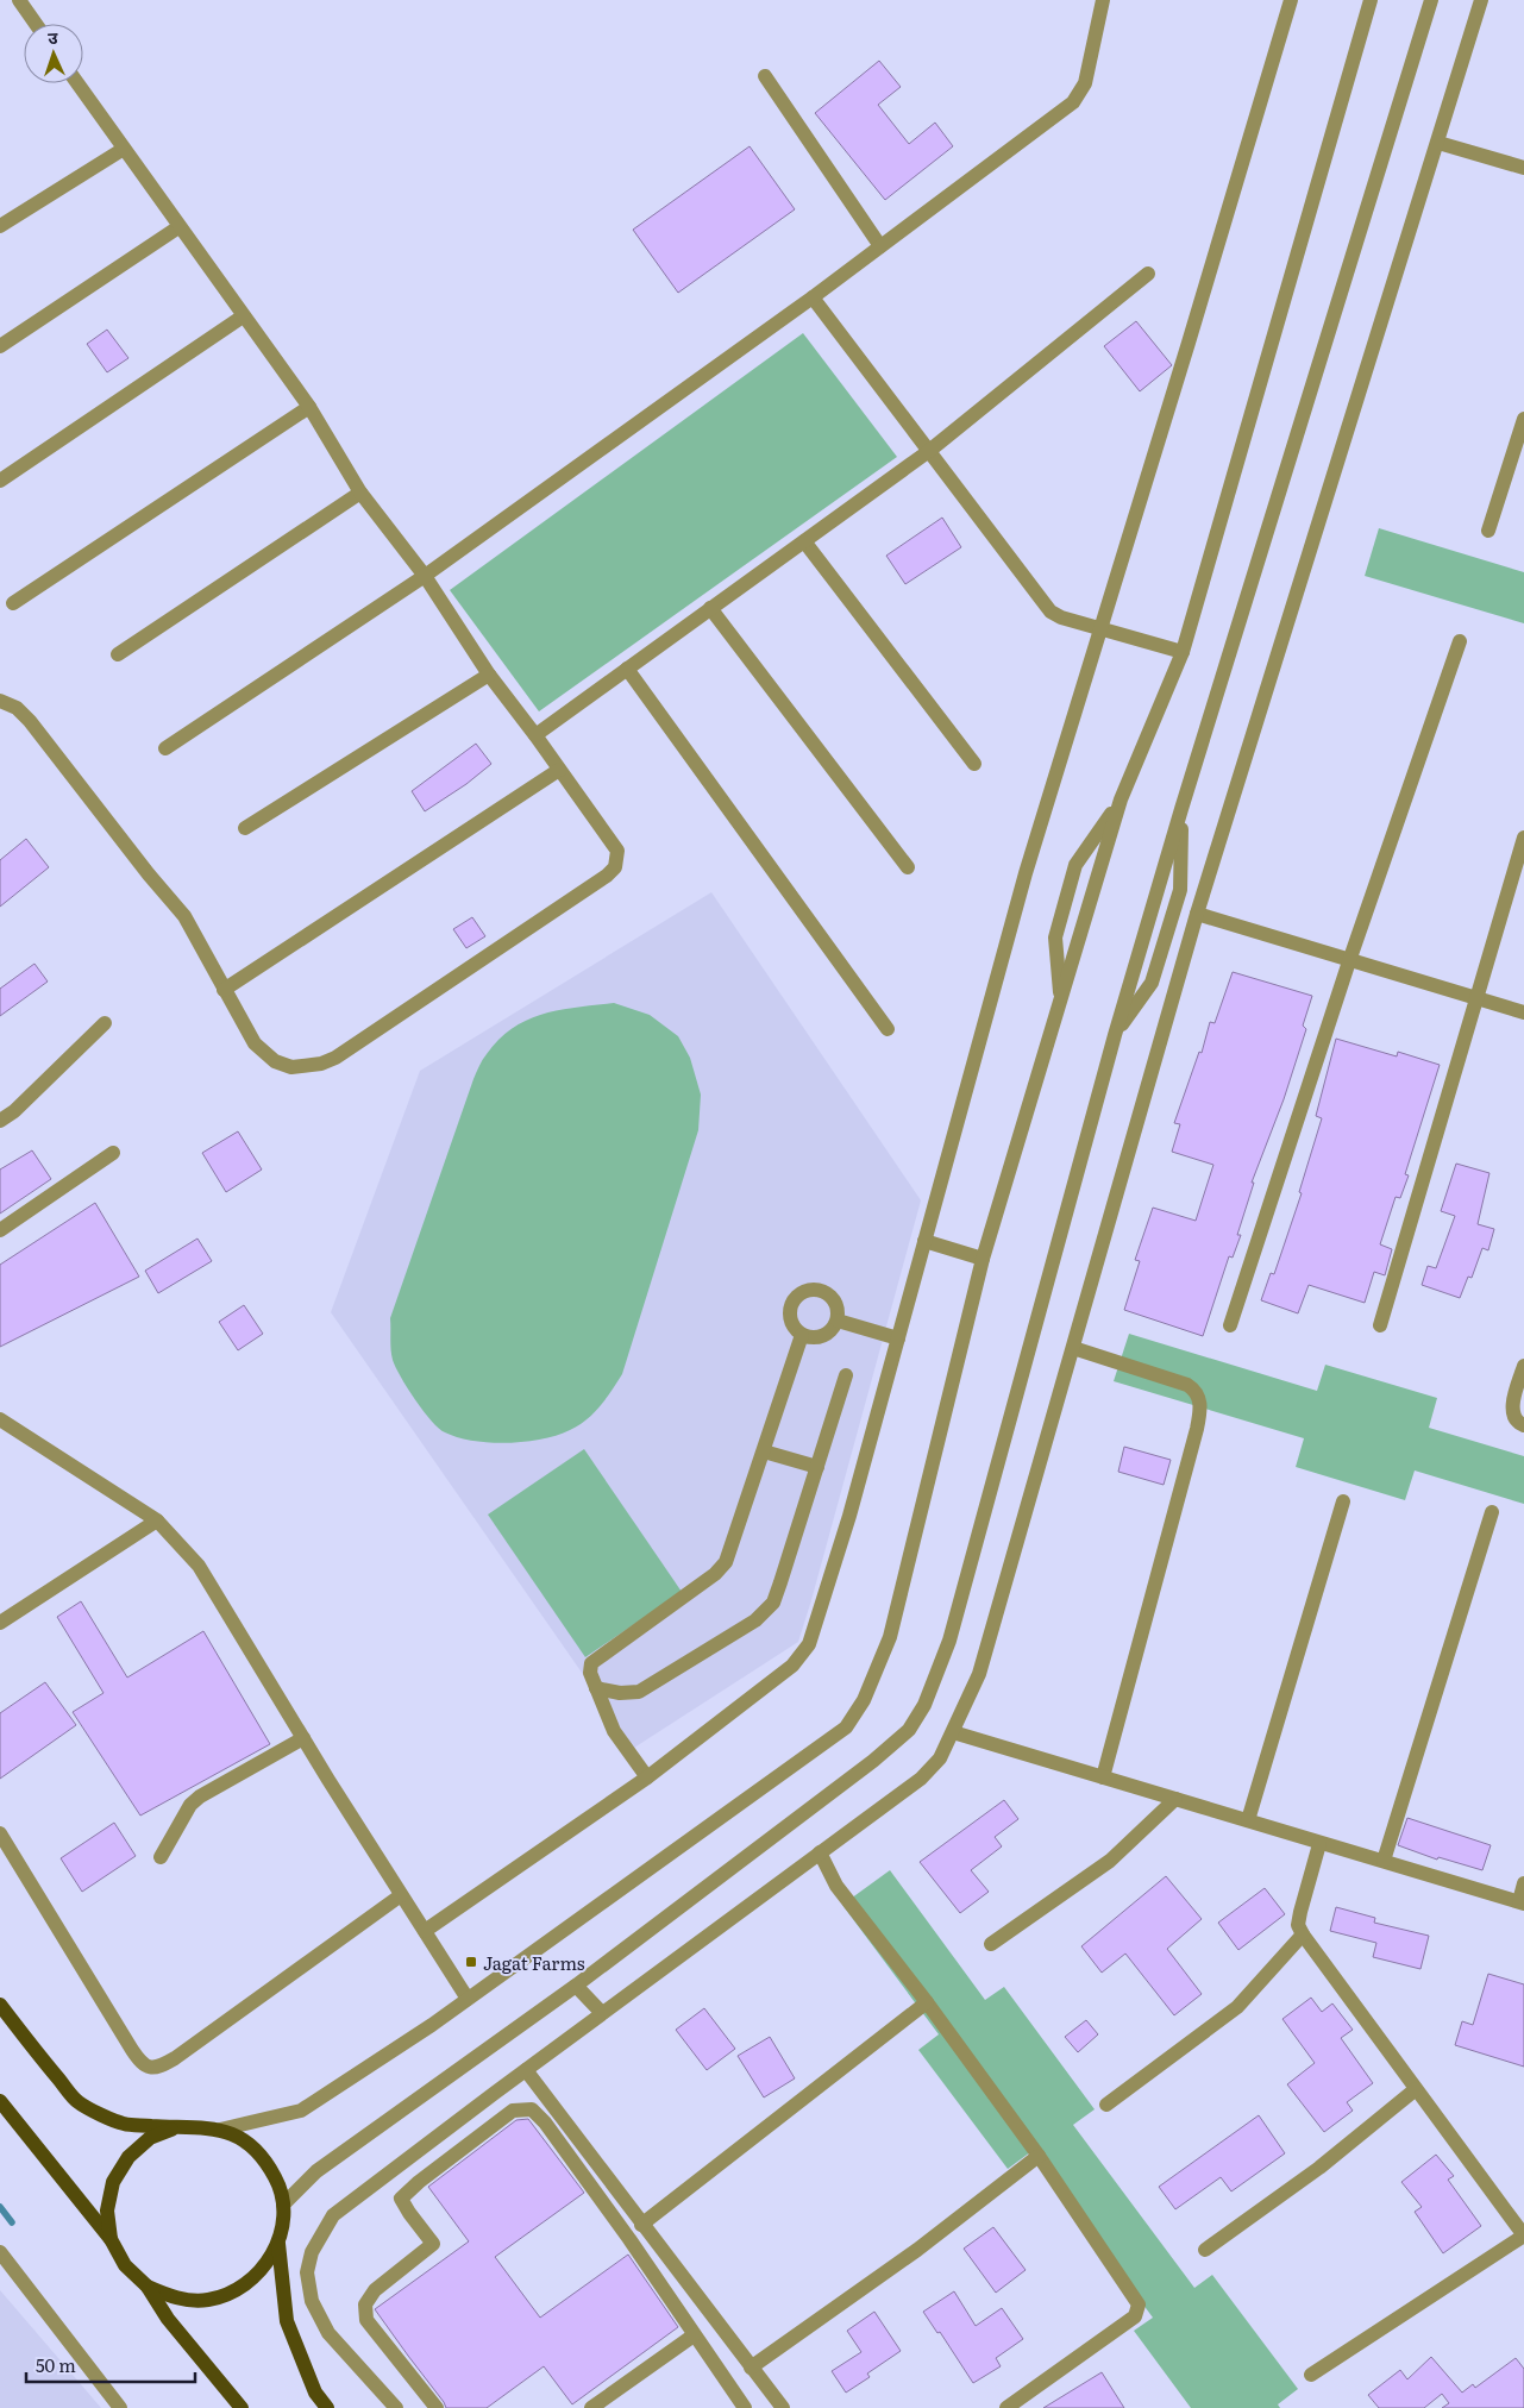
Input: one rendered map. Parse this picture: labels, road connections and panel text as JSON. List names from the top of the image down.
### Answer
{
  "places": {
    "transit": ["Jagat Farms"]
  },
  "scale_bar": "50 m",
  "north": "top"
}
